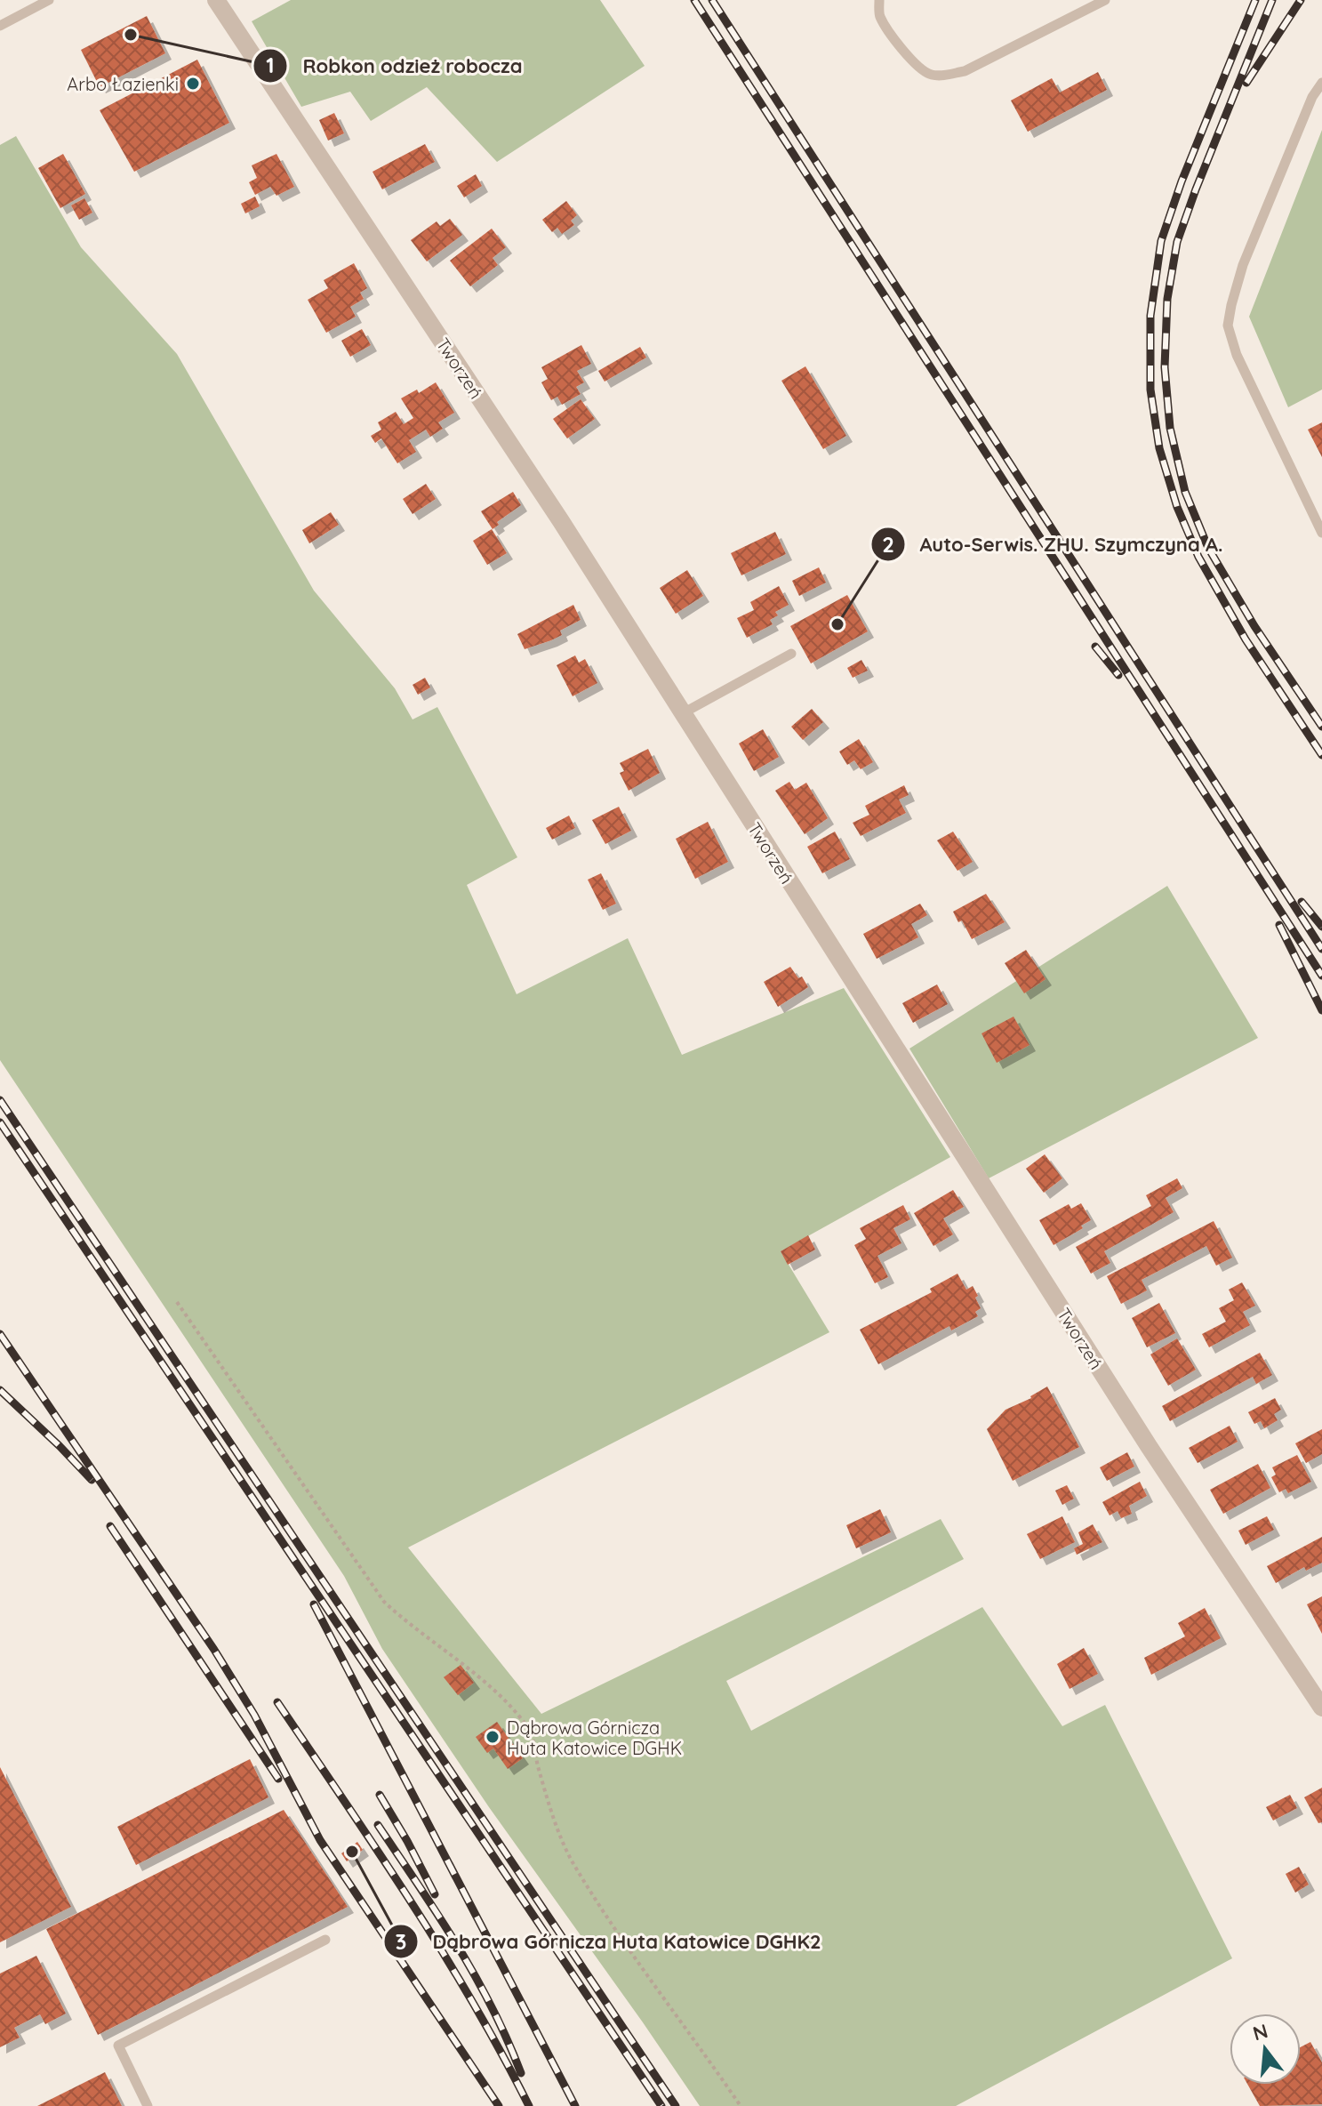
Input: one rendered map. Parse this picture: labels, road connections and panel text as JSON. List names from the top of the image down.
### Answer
{
  "streets": {
    "street": ["Tworzeń"]
  },
  "places": [
    "Robkon odzież robocza",
    "Arbo Łazienki",
    "Auto-Serwis. ZHU. Szymczyna A.",
    "Dąbrowa Górnicza Huta Katowice DGHK",
    "Dąbrowa Górnicza Huta Katowice DGHK2"
  ],
  "north": "top"
}
